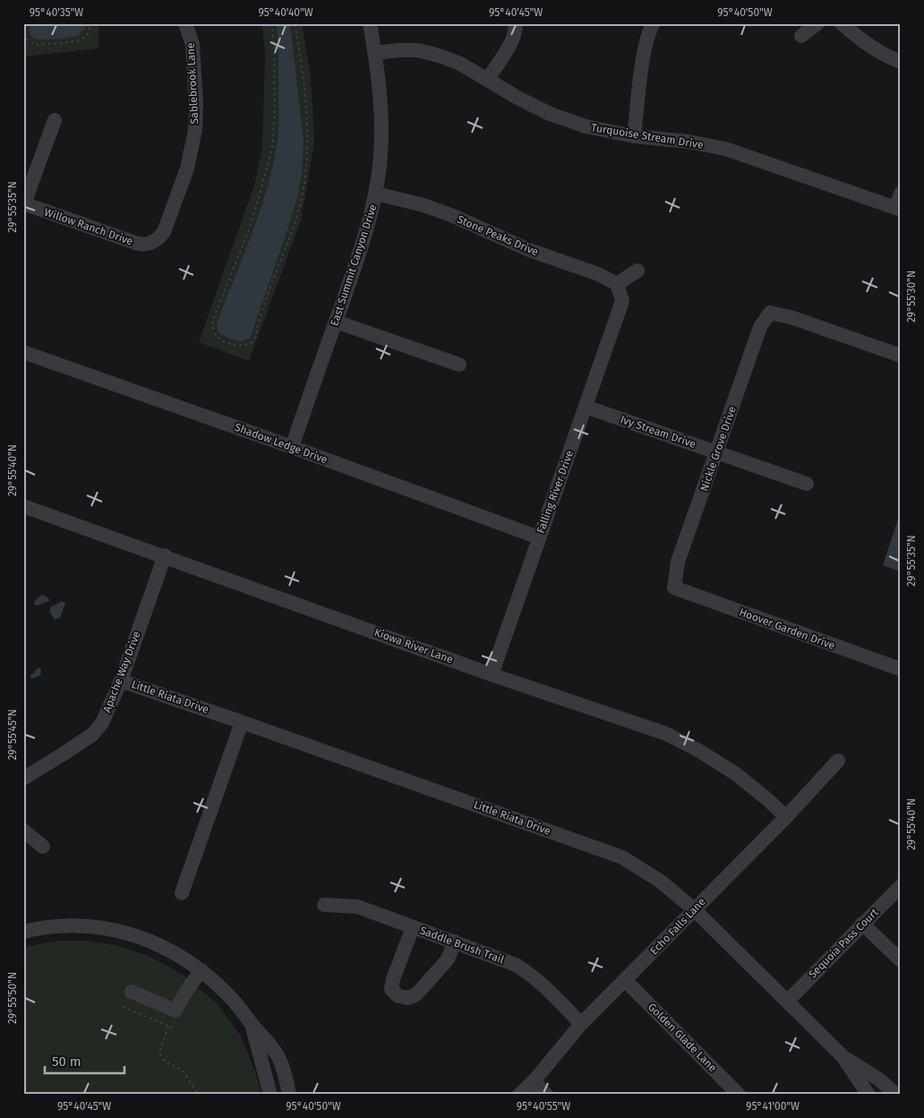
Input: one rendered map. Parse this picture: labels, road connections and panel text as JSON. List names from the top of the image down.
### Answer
{
  "streets": {
    "street": [
      "Sablebrook Lane",
      "Turquoise Stream Drive",
      "Willow Ranch Drive",
      "Stone Peaks Drive",
      "East Summit Canyon Drive",
      "Ivy Stream Drive",
      "Shadow Ledge Drive",
      "Nickle Grove Drive",
      "Falling River Drive",
      "Hoover Garden Drive",
      "Kiowa River Lane",
      "Apache Way Drive",
      "Little Riata Drive",
      "Echo Falls Lane",
      "Sequoia Pass Court",
      "Saddle Brush Trail",
      "Golden Glade Lane"
    ]
  },
  "crossings": [
    ["Sablebrook Lane", "Willow Ranch Drive"],
    ["Turquoise Stream Drive", "East Summit Canyon Drive"],
    ["Stone Peaks Drive", "East Summit Canyon Drive"],
    ["Stone Peaks Drive", "Falling River Drive"],
    ["East Summit Canyon Drive", "Shadow Ledge Drive"],
    ["Ivy Stream Drive", "Nickle Grove Drive"],
    ["Ivy Stream Drive", "Falling River Drive"],
    ["Shadow Ledge Drive", "Falling River Drive"],
    ["Nickle Grove Drive", "Hoover Garden Drive"],
    ["Falling River Drive", "Kiowa River Lane"],
    ["Kiowa River Lane", "Apache Way Drive"],
    ["Kiowa River Lane", "Echo Falls Lane"],
    ["Apache Way Drive", "Little Riata Drive"],
    ["Little Riata Drive", "Echo Falls Lane"],
    ["Little Riata Drive", "Sequoia Pass Court"],
    ["Echo Falls Lane", "Saddle Brush Trail"],
    ["Echo Falls Lane", "Golden Glade Lane"]
  ],
  "scale_bar": "50 m",
  "coordinates": [
    "95°40'35\"W",
    "95°40'40\"W",
    "95°40'45\"W",
    "95°40'50\"W",
    "29°55'35\"N",
    "29°55'30\"N",
    "29°55'40\"N",
    "29°55'45\"N",
    "29°55'50\"N",
    "95°40'55\"W",
    "95°41'00\"W"
  ]
}
